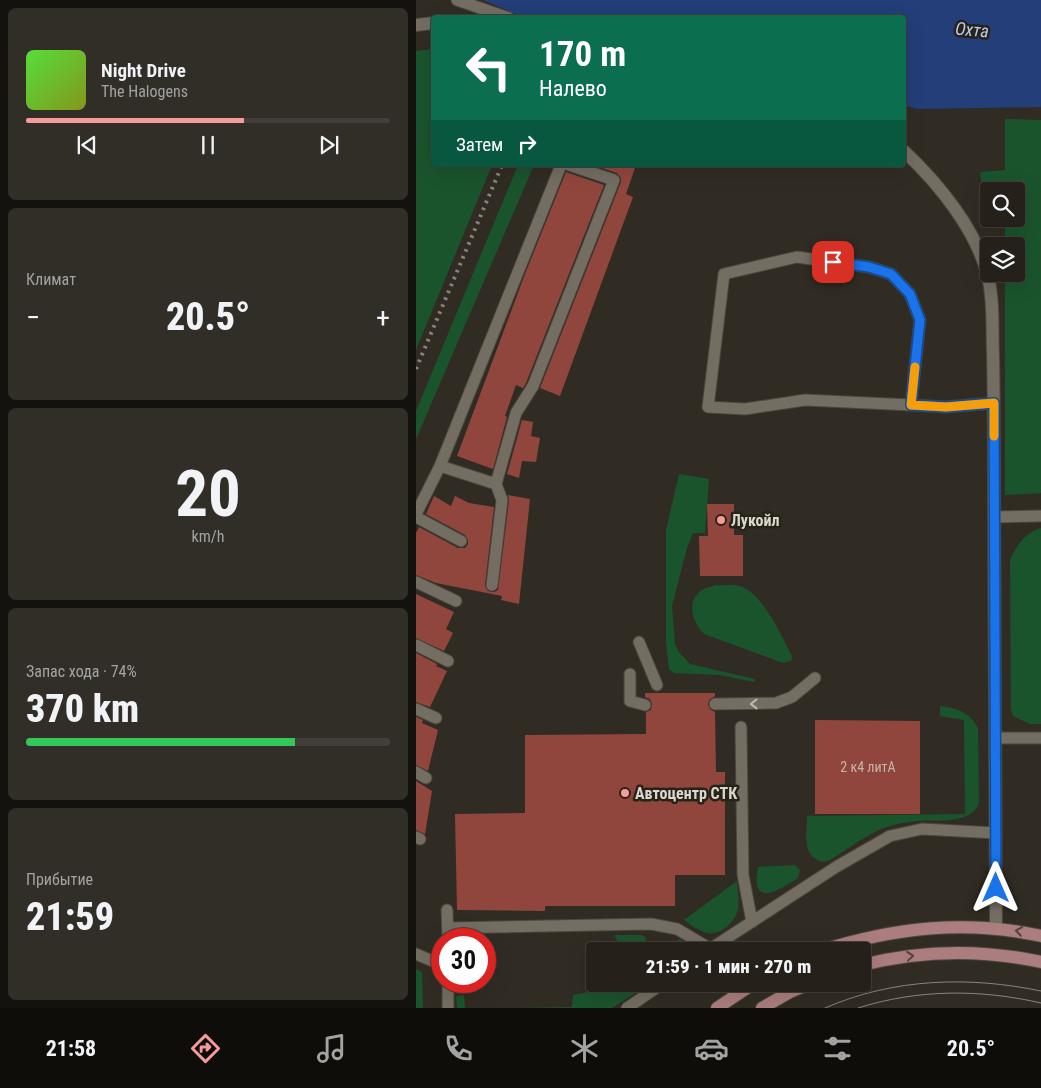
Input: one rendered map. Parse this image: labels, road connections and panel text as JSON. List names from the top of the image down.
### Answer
{
  "water": ["Охта"],
  "places": ["Лукойл", "Автоцентр СТК"],
  "house_numbers": ["2 к4 литА"],
  "page": {
    "turn": ["170 m", "Налево"],
    "song": ["Night Drive", "The Halogens"],
    "then": "Затем",
    "tile": [
      "Климат",
      ["20", "km/h"],
      ["Запас хода · 74%", "370 km"],
      ["Прибытие", "21:59"]
    ],
    "heat": ["−", "20.5°", "+"],
    "limit": "30",
    "trip": "21:59 · 1 мин · 270 m",
    "tabs": ["21:58", "20.5°"]
  }
}
